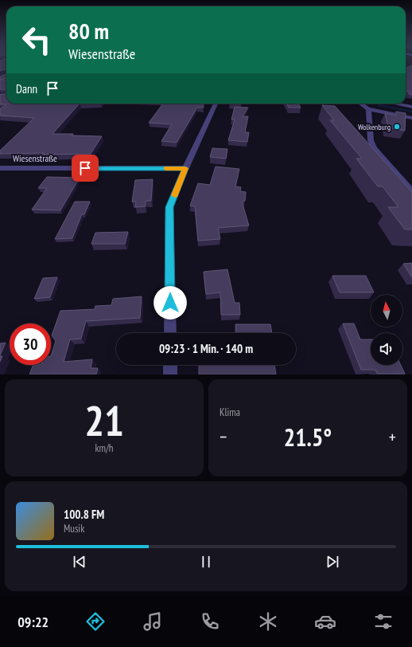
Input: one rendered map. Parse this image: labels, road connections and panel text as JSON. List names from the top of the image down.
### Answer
{
  "streets": {
    "street": ["Wiesenstraße"]
  },
  "places": ["Wolkenburg"],
  "north": "top",
  "page": {
    "turn": ["80 m", "Wiesenstraße"],
    "then": "Dann",
    "limit": "30",
    "trip": "09:23 · 1 Min. · 140 m",
    "tile": [
      ["21", "km/h"],
      "Klima"
    ],
    "heat": ["−", "21.5°", "+"],
    "song": ["100.8 FM", "Musik"],
    "tabs": "09:22"
  }
}
